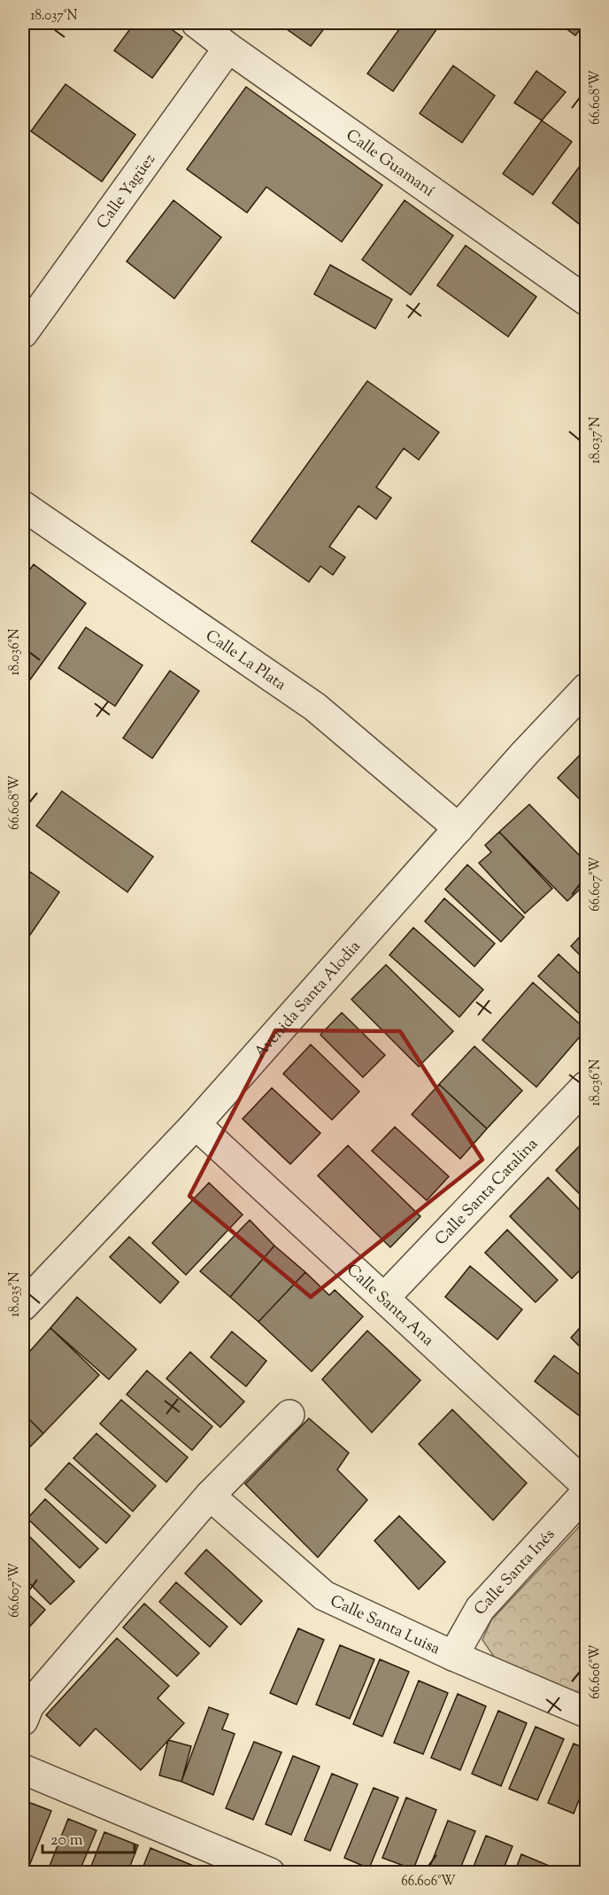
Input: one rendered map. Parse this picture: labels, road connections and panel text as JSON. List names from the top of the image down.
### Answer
{
  "streets": {
    "street": [
      "Calle Guamaní",
      "Calle Yagüez",
      "Calle La Plata",
      "Avenida Santa Alodia",
      "Calle Santa Catalina",
      "Calle Santa Ana",
      "Calle Santa Inés",
      "Calle Santa Luisa"
    ]
  },
  "crossings": [
    ["Calle Guamaní", "Calle Yagüez"],
    ["Calle La Plata", "Avenida Santa Alodia"],
    ["Avenida Santa Alodia", "Calle Santa Ana"],
    ["Calle Santa Catalina", "Calle Santa Ana"],
    ["Calle Santa Inés", "Calle Santa Luisa"]
  ],
  "scale_bar": "20 m",
  "coordinates": [
    "18.037°N",
    "66.608°W",
    "18.036°N",
    "66.607°W",
    "18.035°N",
    "66.606°W"
  ]
}
